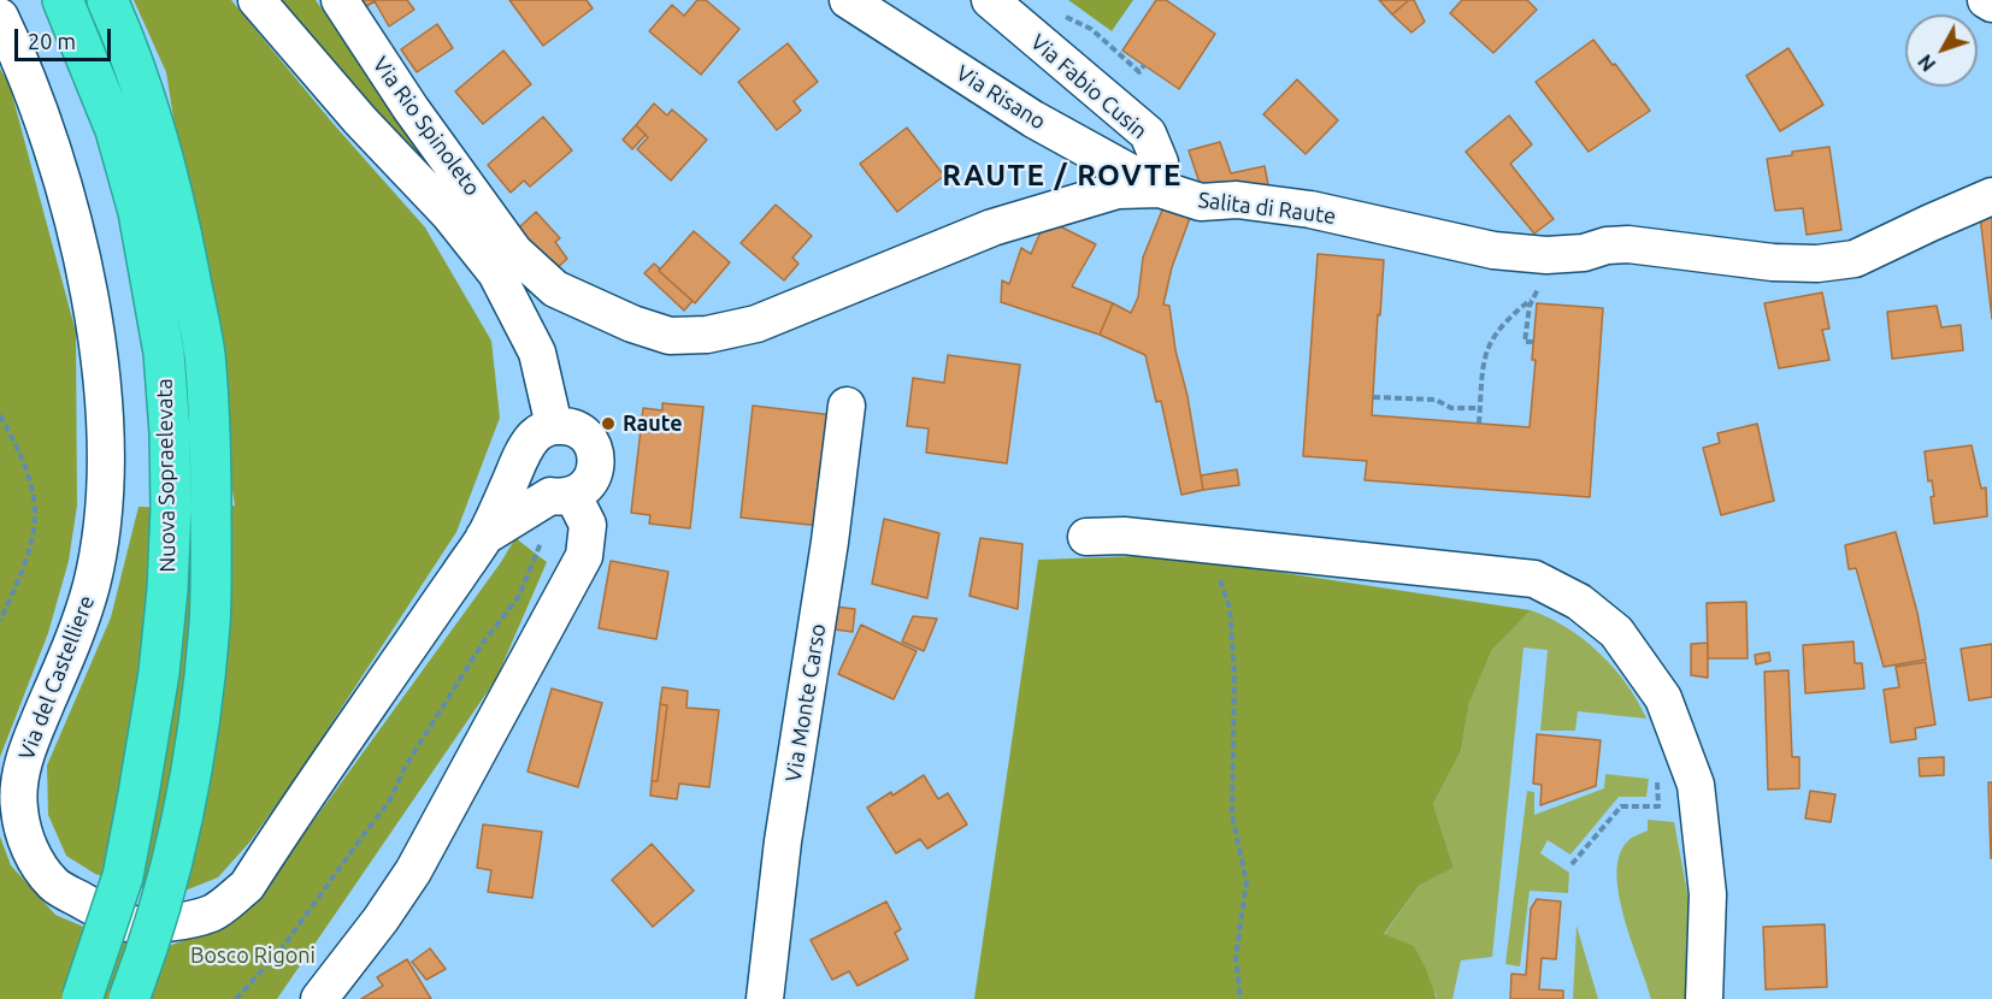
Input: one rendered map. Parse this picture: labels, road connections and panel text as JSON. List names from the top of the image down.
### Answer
{
  "streets": {
    "highway": ["Nuova Sopraelevata"],
    "street": [
      "Via Fabio Cusin",
      "Via Risano",
      "Via Rio Spinoleto",
      "Salita di Raute",
      "Via del Castelliere",
      "Via Monte Carso"
    ]
  },
  "crossings": [
    ["Via Fabio Cusin", "Via Risano"],
    ["Via Fabio Cusin", "Salita di Raute"],
    ["Via Risano", "Salita di Raute"],
    ["Via Rio Spinoleto", "Salita di Raute"]
  ],
  "districts": ["RAUTE / ROVTE"],
  "parks": ["Bosco Rigoni"],
  "places": ["Raute"],
  "scale_bar": "20 m",
  "north": "bottom left"
}
